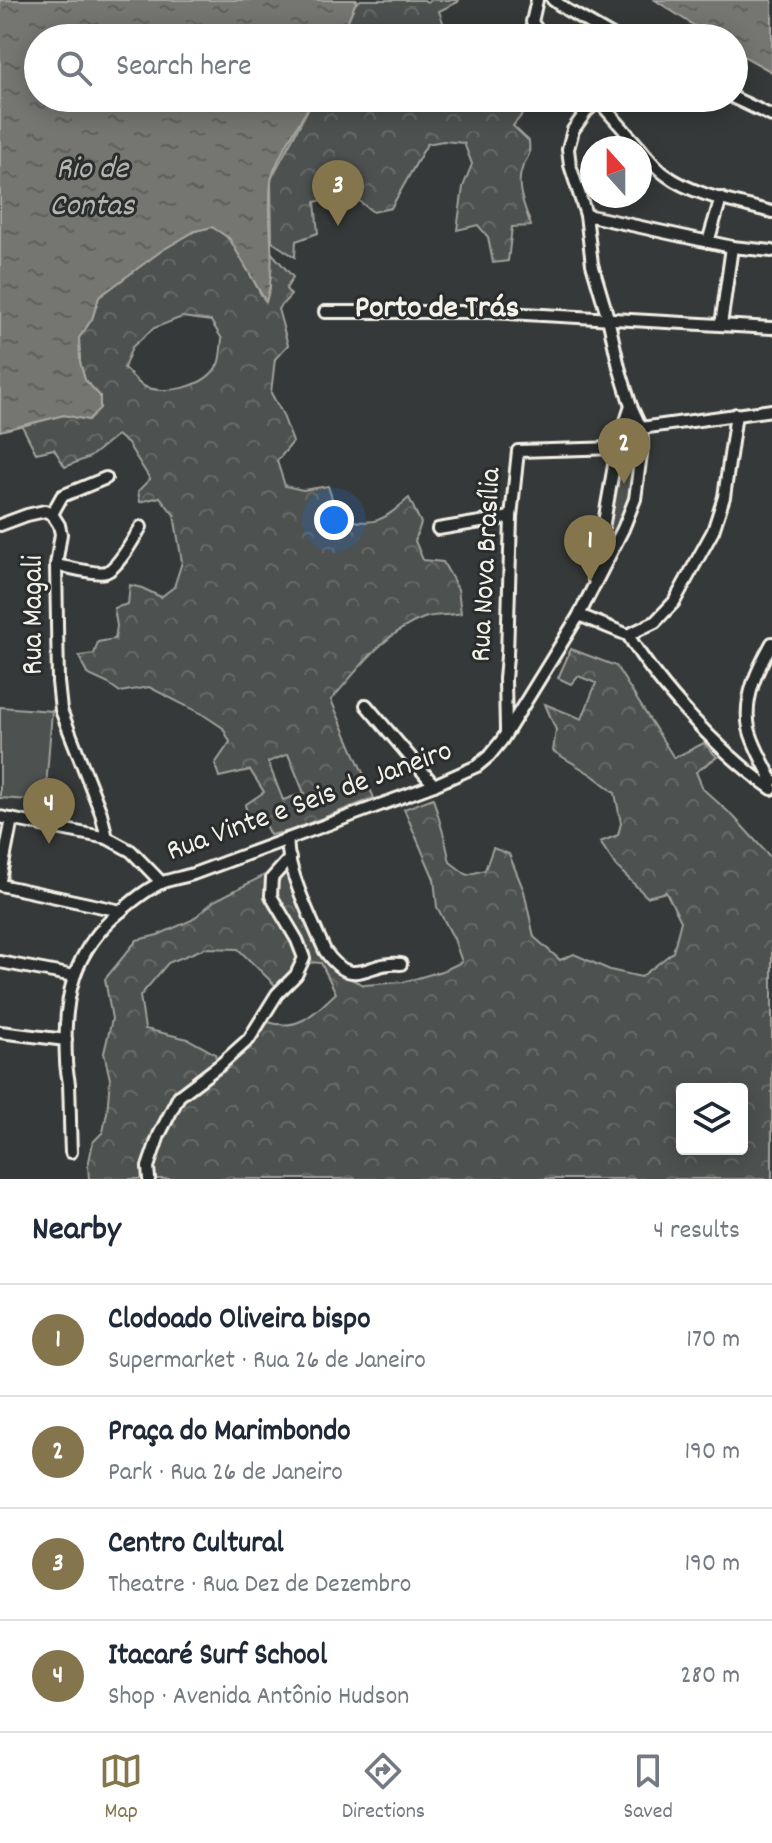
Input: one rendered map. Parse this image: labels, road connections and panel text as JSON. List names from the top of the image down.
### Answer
{
  "streets": {
    "street": ["Rua Nova Brasília", "Rua Magali", "Rua Vinte e Seis de Janeiro"]
  },
  "crossings": [
    ["Rua Nova Brasília", "Rua Vinte e Seis de Janeiro"]
  ],
  "districts": ["Porto de Trás"],
  "water": ["Rio de Contas"],
  "north": "top",
  "page": {
    "search": "Search here",
    "pins": [
      "3",
      "2",
      "1",
      "4"
    ],
    "heading": ["Nearby", "4 results"],
    "list": [
      {
        "mark": "1",
        "name": "Clodoado Oliveira bispo",
        "note": "Supermarket · Rua 26 de Janeiro",
        "value": "170 m"
      },
      {
        "mark": "2",
        "name": "Praça do Marimbondo",
        "note": "Park · Rua 26 de Janeiro",
        "value": "190 m"
      },
      {
        "mark": "3",
        "name": "Centro Cultural",
        "note": "Theatre · Rua Dez de Dezembro",
        "value": "190 m"
      },
      {
        "mark": "4",
        "name": "Itacaré Surf School",
        "note": "Shop · Avenida Antônio Hudson",
        "value": "280 m"
      }
    ],
    "nav": ["Map", "Directions", "Saved"]
  }
}
